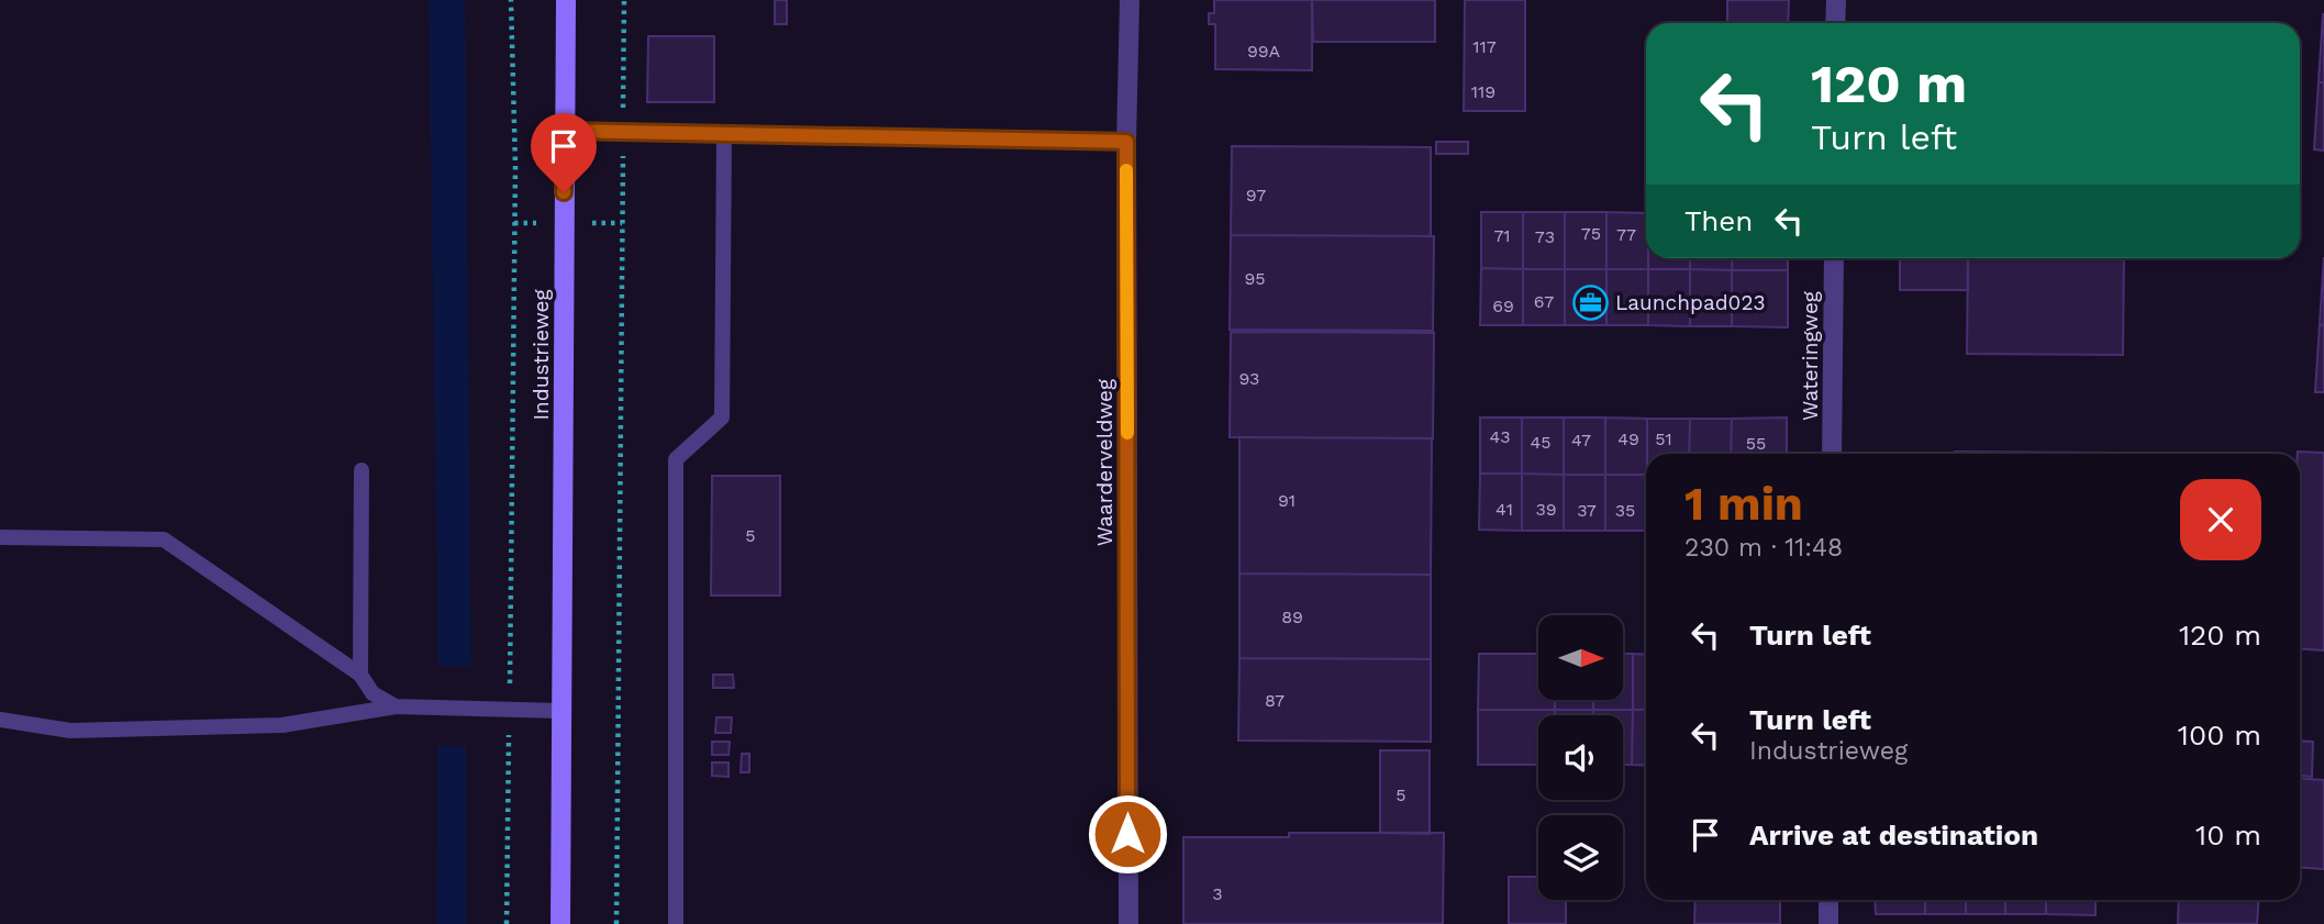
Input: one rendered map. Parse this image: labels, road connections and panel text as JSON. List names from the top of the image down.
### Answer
{
  "streets": {
    "street": ["Industrieweg", "Wateringweg", "Waarderveldweg"]
  },
  "places": {
    "office": ["Launchpad023"]
  },
  "house_numbers": [
    "117",
    "99A",
    "119",
    "97",
    "75",
    "77",
    "71",
    "73",
    "95",
    "67",
    "69",
    "93",
    "43",
    "49",
    "51",
    "47",
    "45",
    "55",
    "91",
    "41",
    "39",
    "37",
    "35",
    "5",
    "89",
    "87",
    "5",
    "3"
  ],
  "north": "right",
  "page": {
    "turn": ["120 m", "Turn left"],
    "then": "Then",
    "heading": ["1 min", "230 m · 11:48"],
    "list": [
      {
        "name": "Turn left",
        "value": "120 m"
      },
      {
        "name": "Turn left",
        "note": "Industrieweg",
        "value": "100 m"
      },
      {
        "name": "Arrive at destination",
        "value": "10 m"
      }
    ]
  }
}
